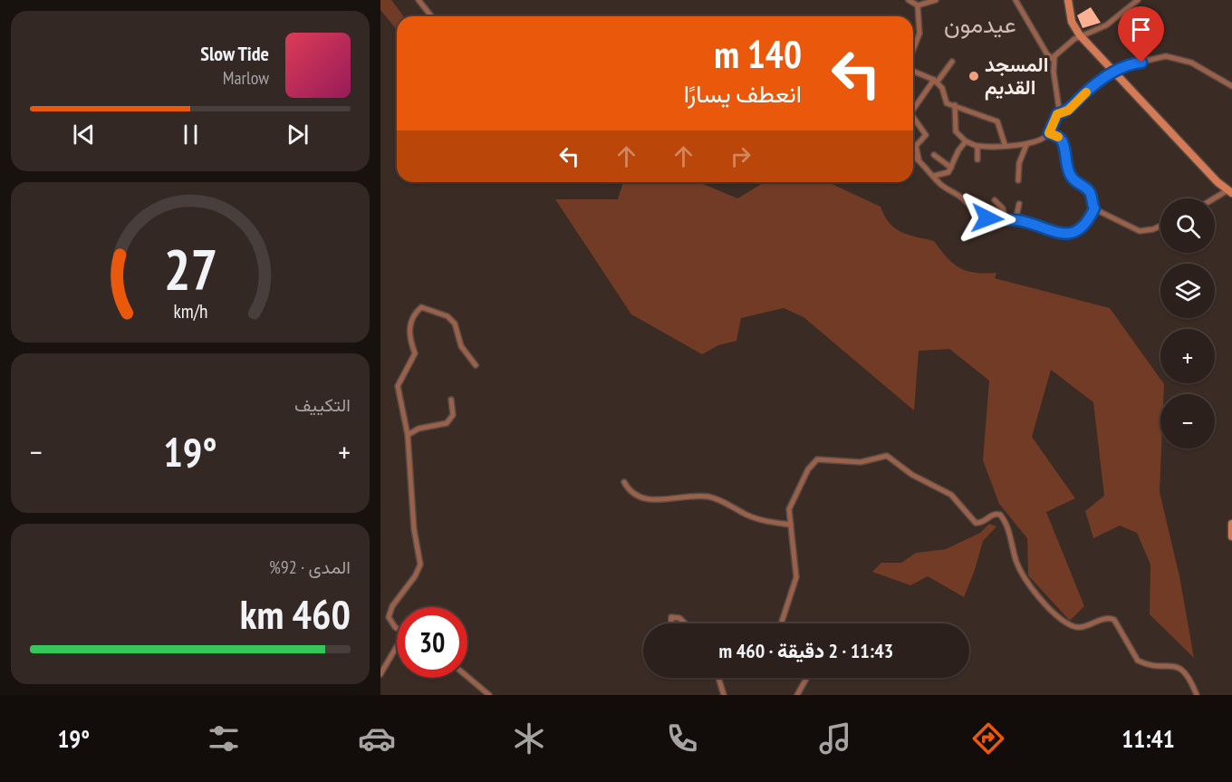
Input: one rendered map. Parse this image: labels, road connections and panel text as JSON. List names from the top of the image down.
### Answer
{
  "districts": ["عيدمون"],
  "places": ["المسجد القديم"],
  "page": {
    "turn": ["140 m", "انعطف يسارًا"],
    "song": ["Slow Tide", "Marlow"],
    "map_buttons": ["+", "−"],
    "tile": [
      "التكييف",
      ["المدى · 92%", "460 km"]
    ],
    "heat": ["−", "19°", "+"],
    "limit": "30",
    "trip": "11:43 · 2 دقيقة · 460 m",
    "tabs": ["11:41", "19°"],
    "gauge": ["27", "km/h"]
  }
}
